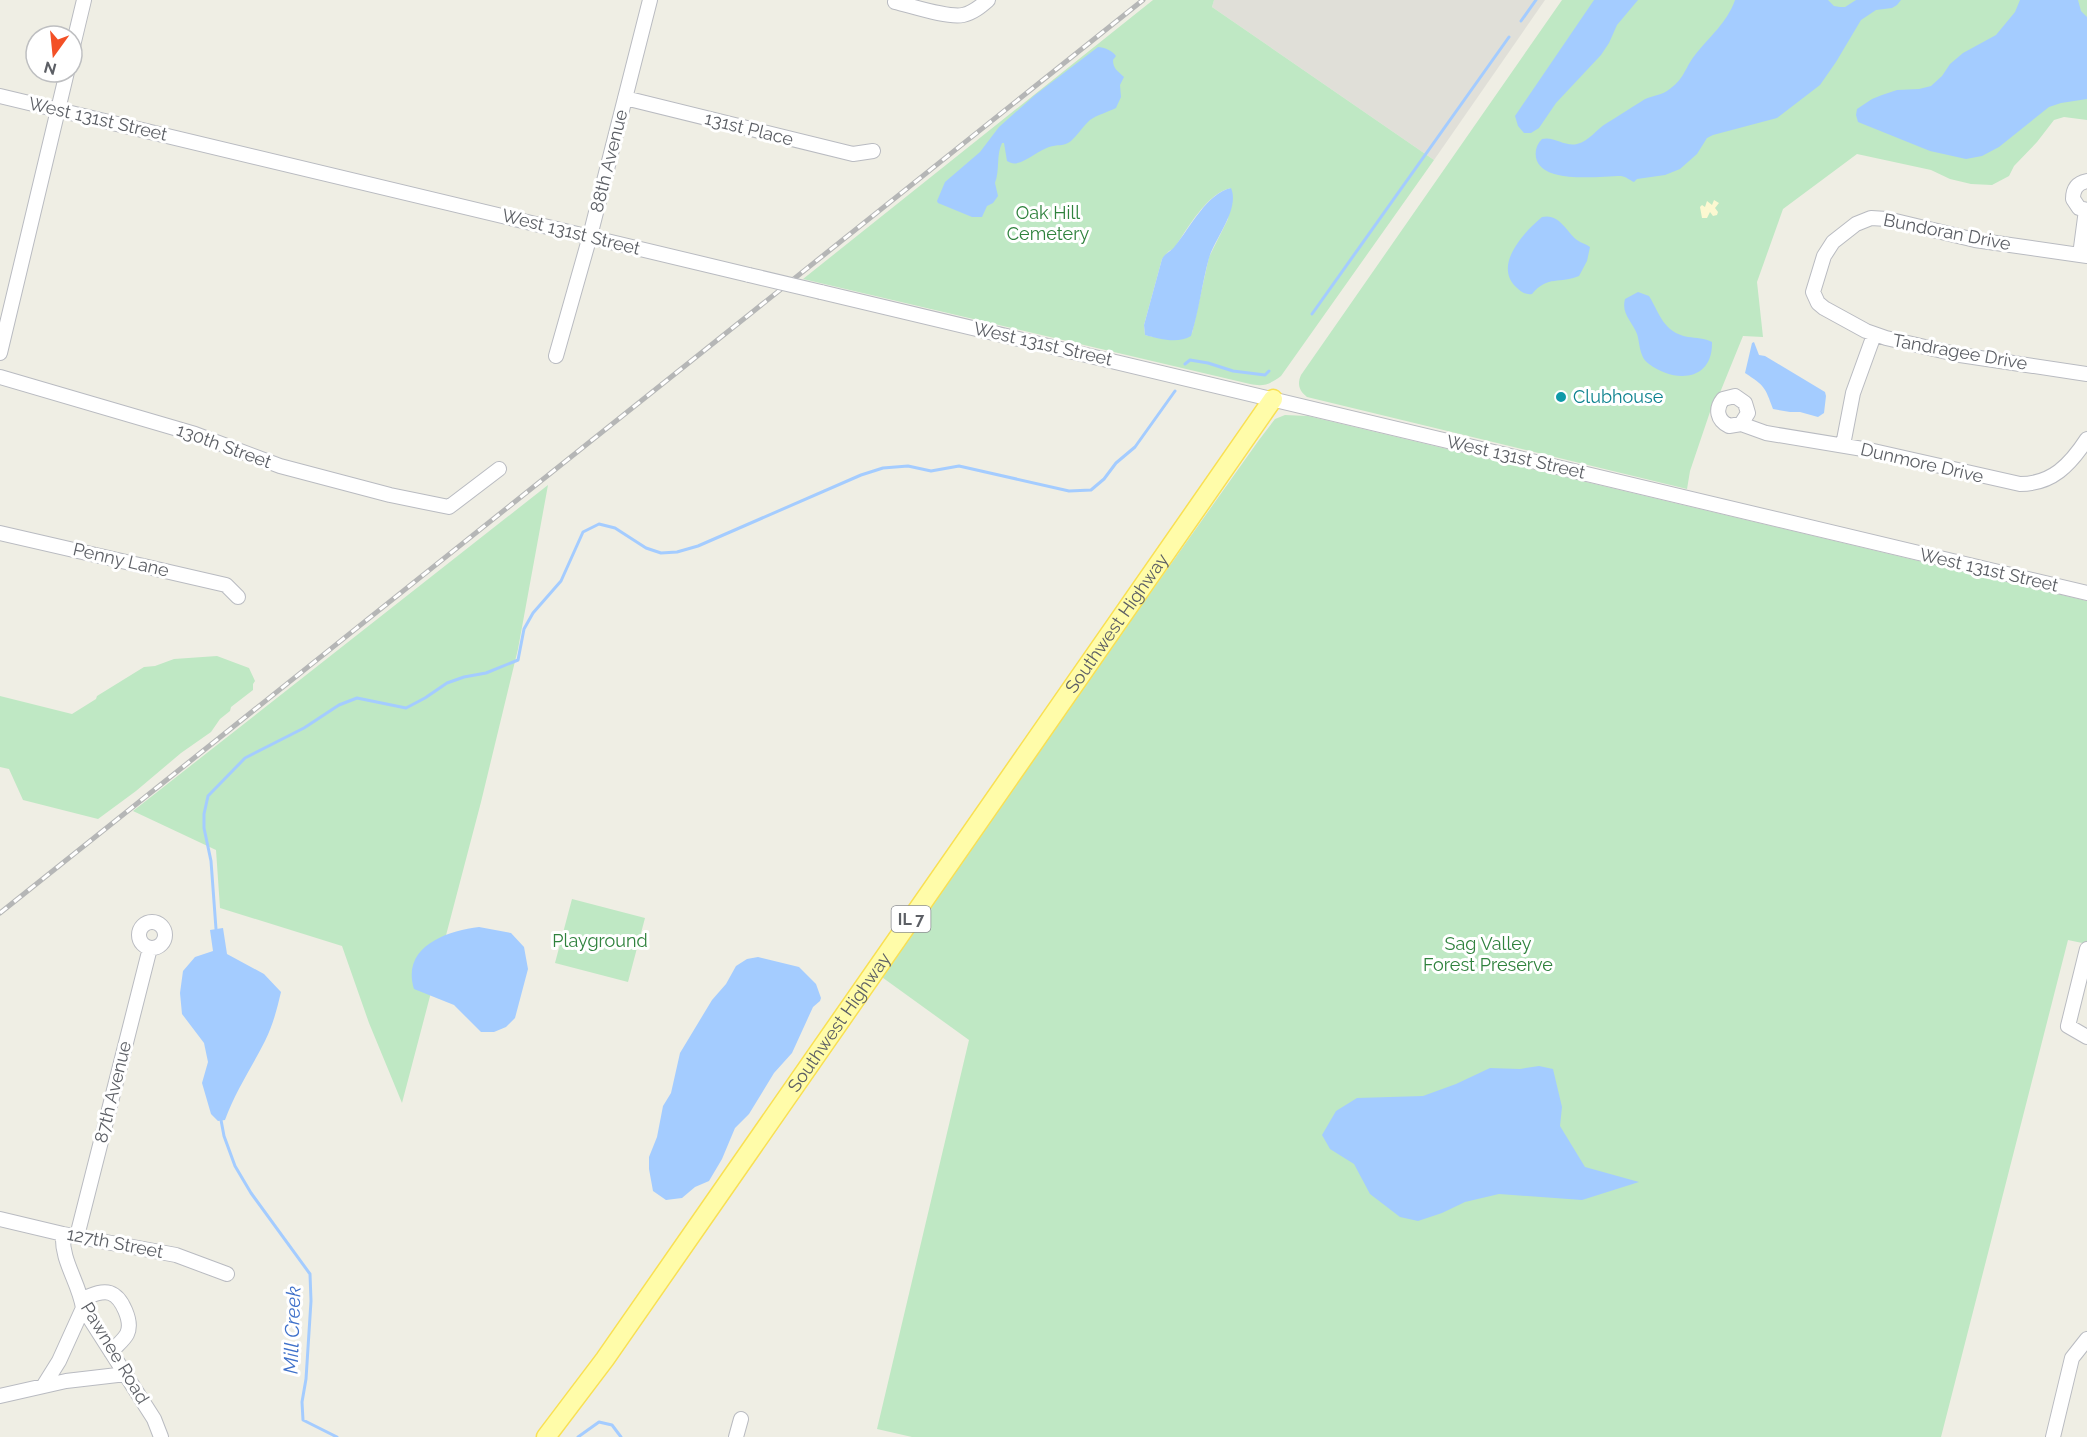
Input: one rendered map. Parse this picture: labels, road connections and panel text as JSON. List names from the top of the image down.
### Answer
{
  "streets": {
    "main road": ["Southwest Highway", "IL 7"],
    "street": [
      "West 131st Street",
      "131st Place",
      "88th Avenue",
      "Bundoran Drive",
      "Tandragee Drive",
      "130th Street",
      "Dunmore Drive",
      "Penny Lane",
      "87th Avenue",
      "127th Street",
      "Pawnee Road"
    ]
  },
  "crossings": [
    ["West 131st Street", "88th Avenue"],
    ["West 131st Street", "Southwest Highway"],
    ["131st Place", "88th Avenue"],
    ["Bundoran Drive", "Tandragee Drive"],
    ["87th Avenue", "127th Street"],
    ["87th Avenue", "Pawnee Road"],
    ["127th Street", "Pawnee Road"]
  ],
  "water": ["Mill Creek"],
  "parks": ["Oak Hill Cemetery", "Playground", "Sag Valley Forest Preserve"],
  "places": ["Clubhouse"],
  "north": "bottom"
}
